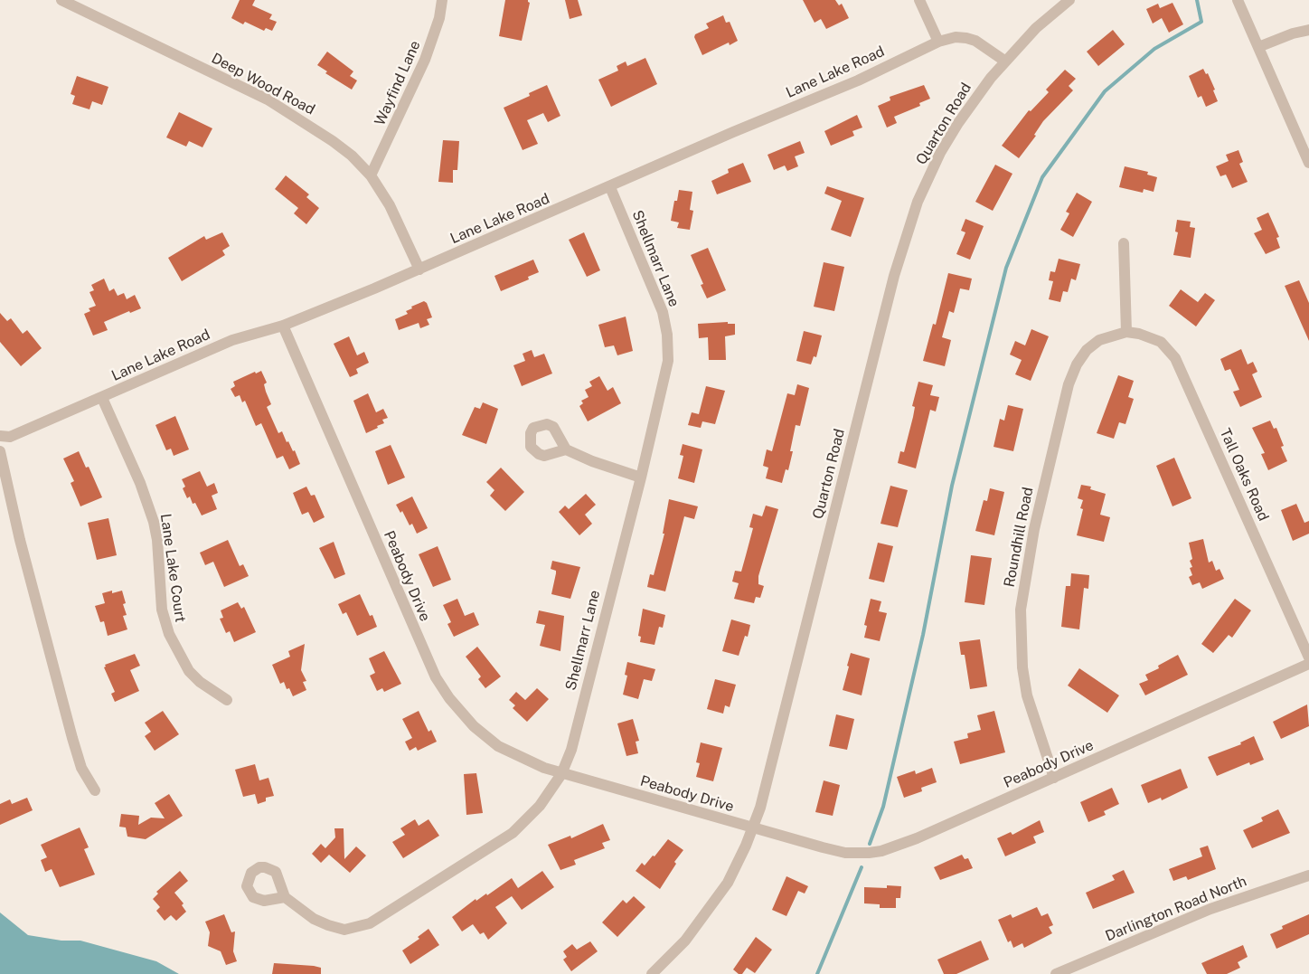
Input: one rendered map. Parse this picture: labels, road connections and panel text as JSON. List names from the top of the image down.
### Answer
{
  "streets": {
    "street": [
      "Lane Lake Road",
      "Wayfind Lane",
      "Deep Wood Road",
      "Quarton Road",
      "Shellmarr Lane",
      "Tall Oaks Road",
      "Roundhill Road",
      "Lane Lake Court",
      "Peabody Drive",
      "Darlington Road North"
    ]
  },
  "crossings": [
    ["Lane Lake Road", "Deep Wood Road"],
    ["Lane Lake Road", "Quarton Road"],
    ["Lane Lake Road", "Shellmarr Lane"],
    ["Lane Lake Road", "Lane Lake Court"],
    ["Lane Lake Road", "Peabody Drive"],
    ["Wayfind Lane", "Deep Wood Road"],
    ["Quarton Road", "Peabody Drive"],
    ["Shellmarr Lane", "Peabody Drive"],
    ["Tall Oaks Road", "Roundhill Road"],
    ["Roundhill Road", "Peabody Drive"]
  ]
}
